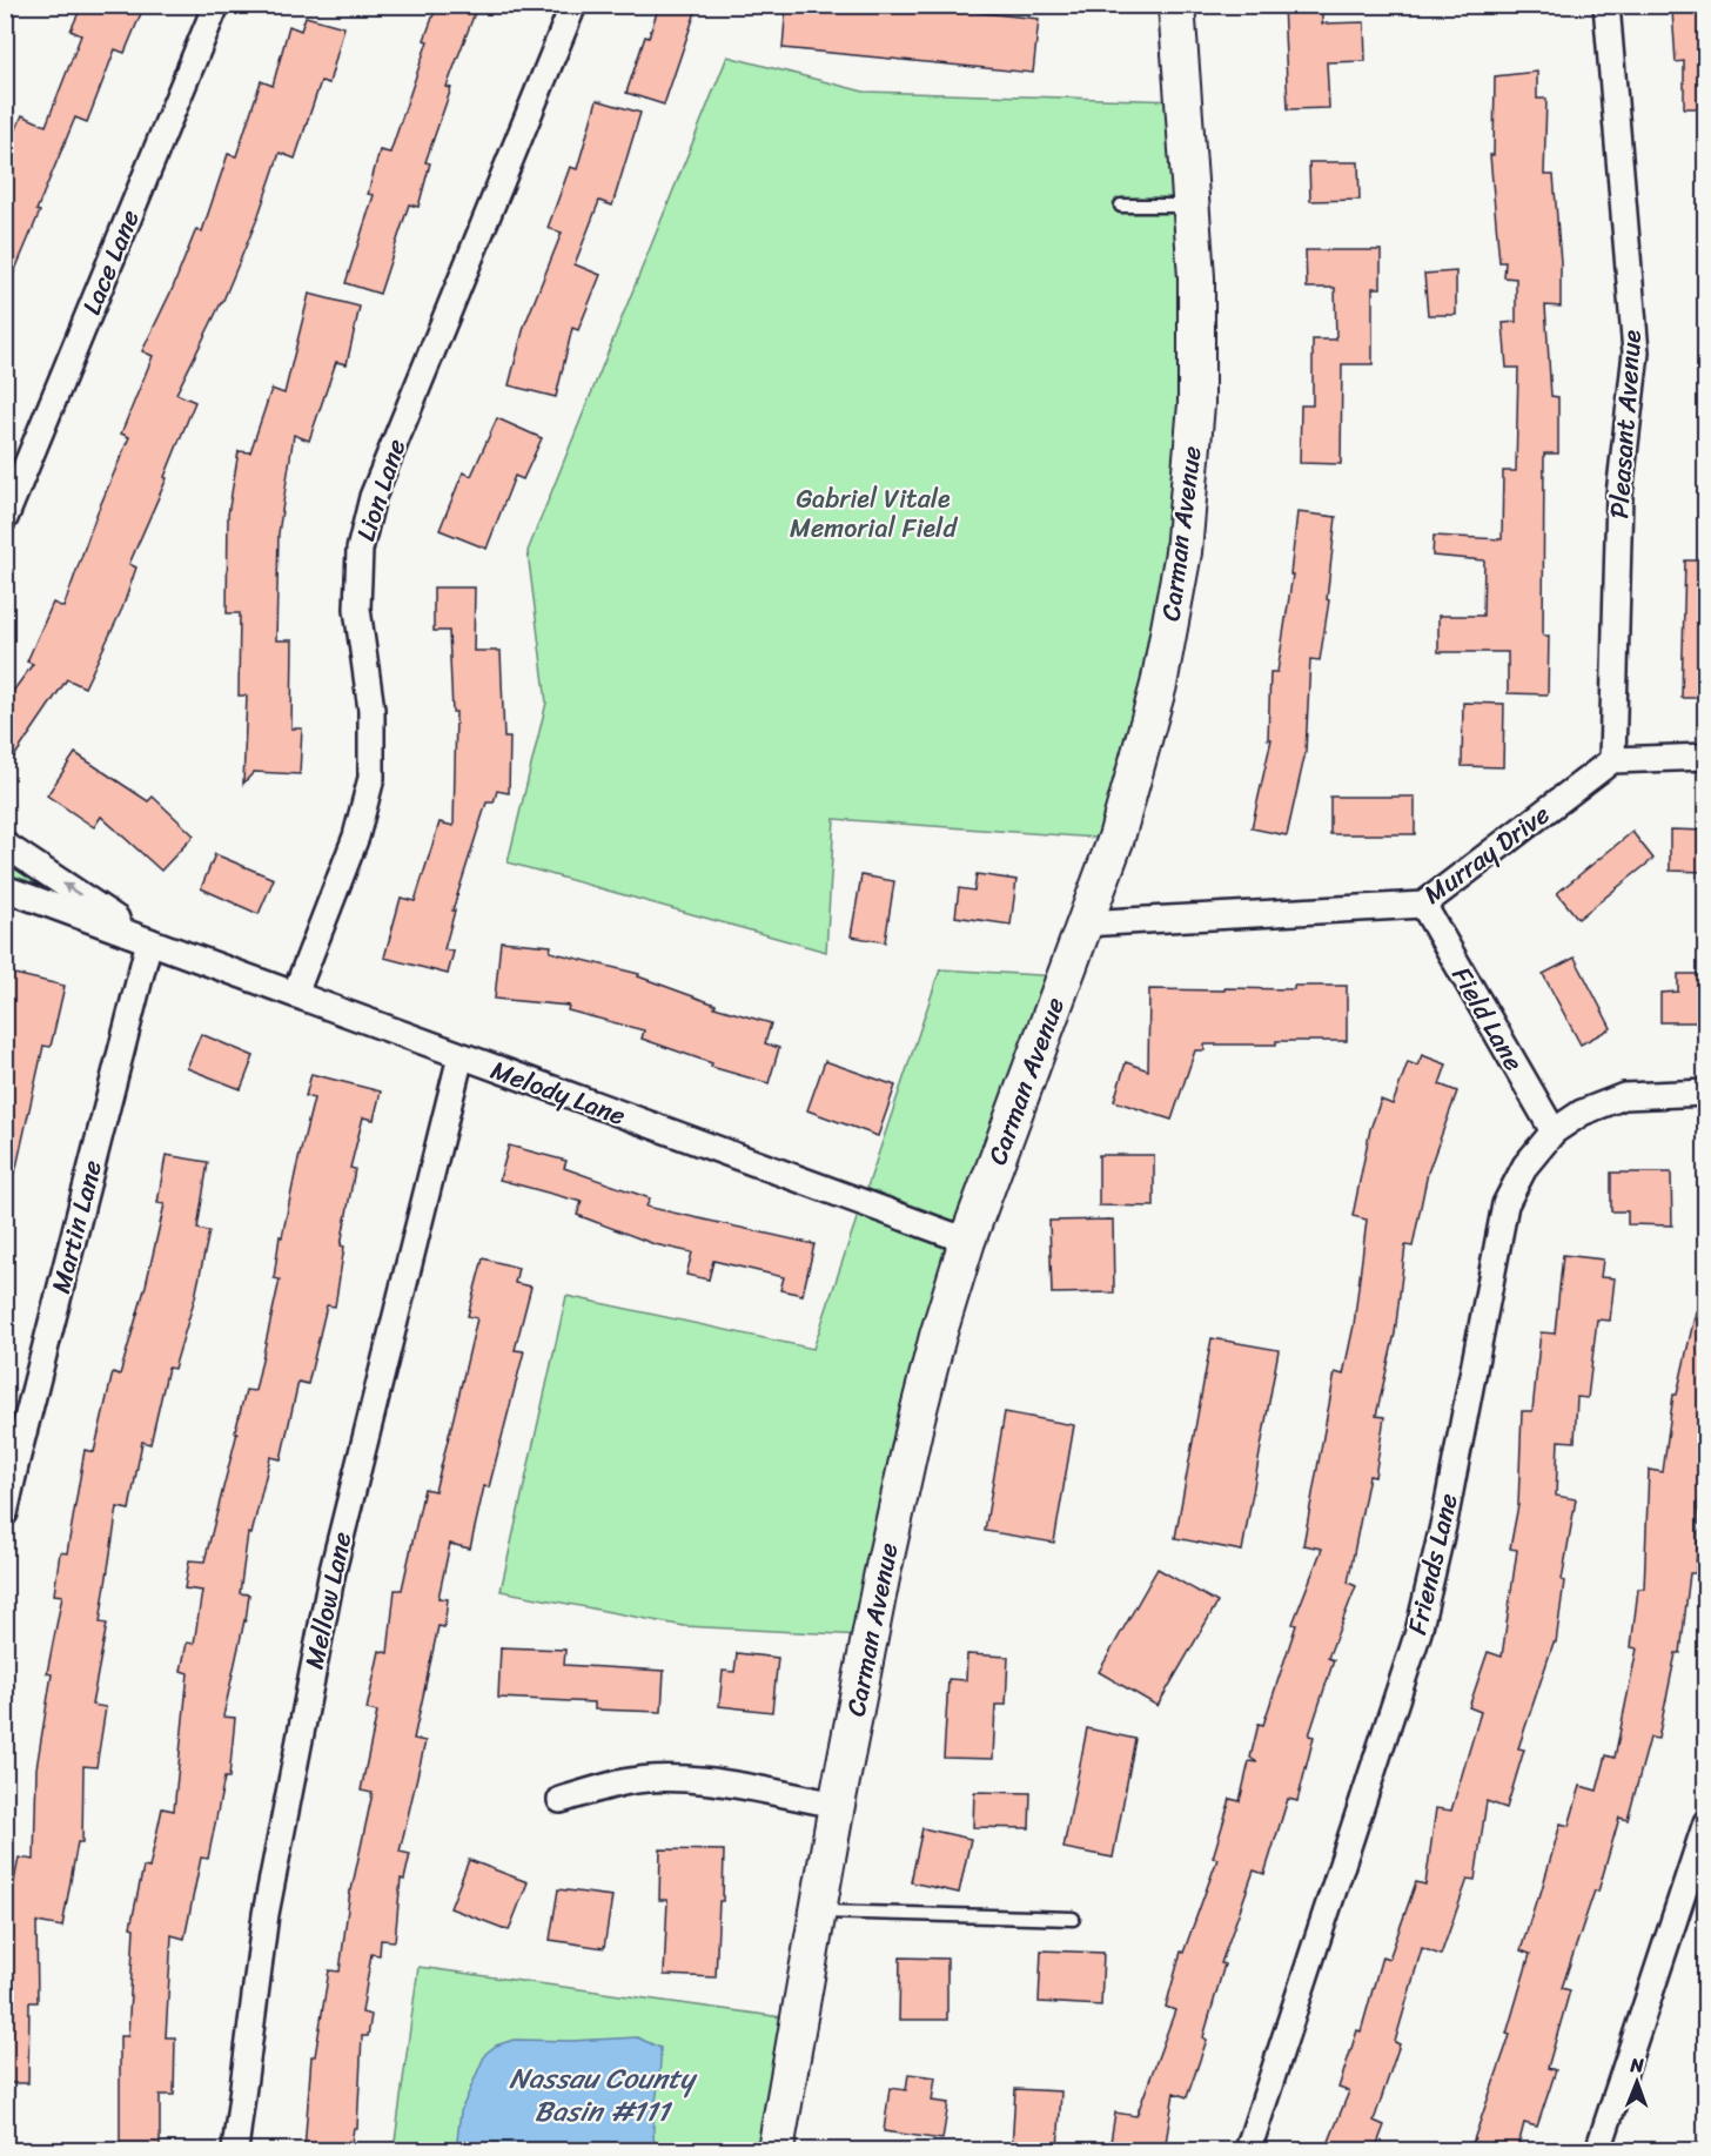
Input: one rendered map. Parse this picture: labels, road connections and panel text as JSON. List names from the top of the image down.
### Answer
{
  "streets": {
    "main road": ["Carman Avenue"],
    "street": [
      "Lace Lane",
      "Pleasant Avenue",
      "Lion Lane",
      "Murray Drive",
      "Field Lane",
      "Melody Lane",
      "Martin Lane",
      "Friends Lane",
      "Mellow Lane"
    ]
  },
  "crossings": [
    ["Pleasant Avenue", "Murray Drive"],
    ["Lion Lane", "Melody Lane"],
    ["Carman Avenue", "Murray Drive"],
    ["Carman Avenue", "Melody Lane"],
    ["Murray Drive", "Field Lane"],
    ["Field Lane", "Friends Lane"],
    ["Melody Lane", "Martin Lane"],
    ["Melody Lane", "Mellow Lane"]
  ],
  "water": ["Nassau County Basin #111"],
  "parks": ["Gabriel Vitale Memorial Field"],
  "north": "top"
}
